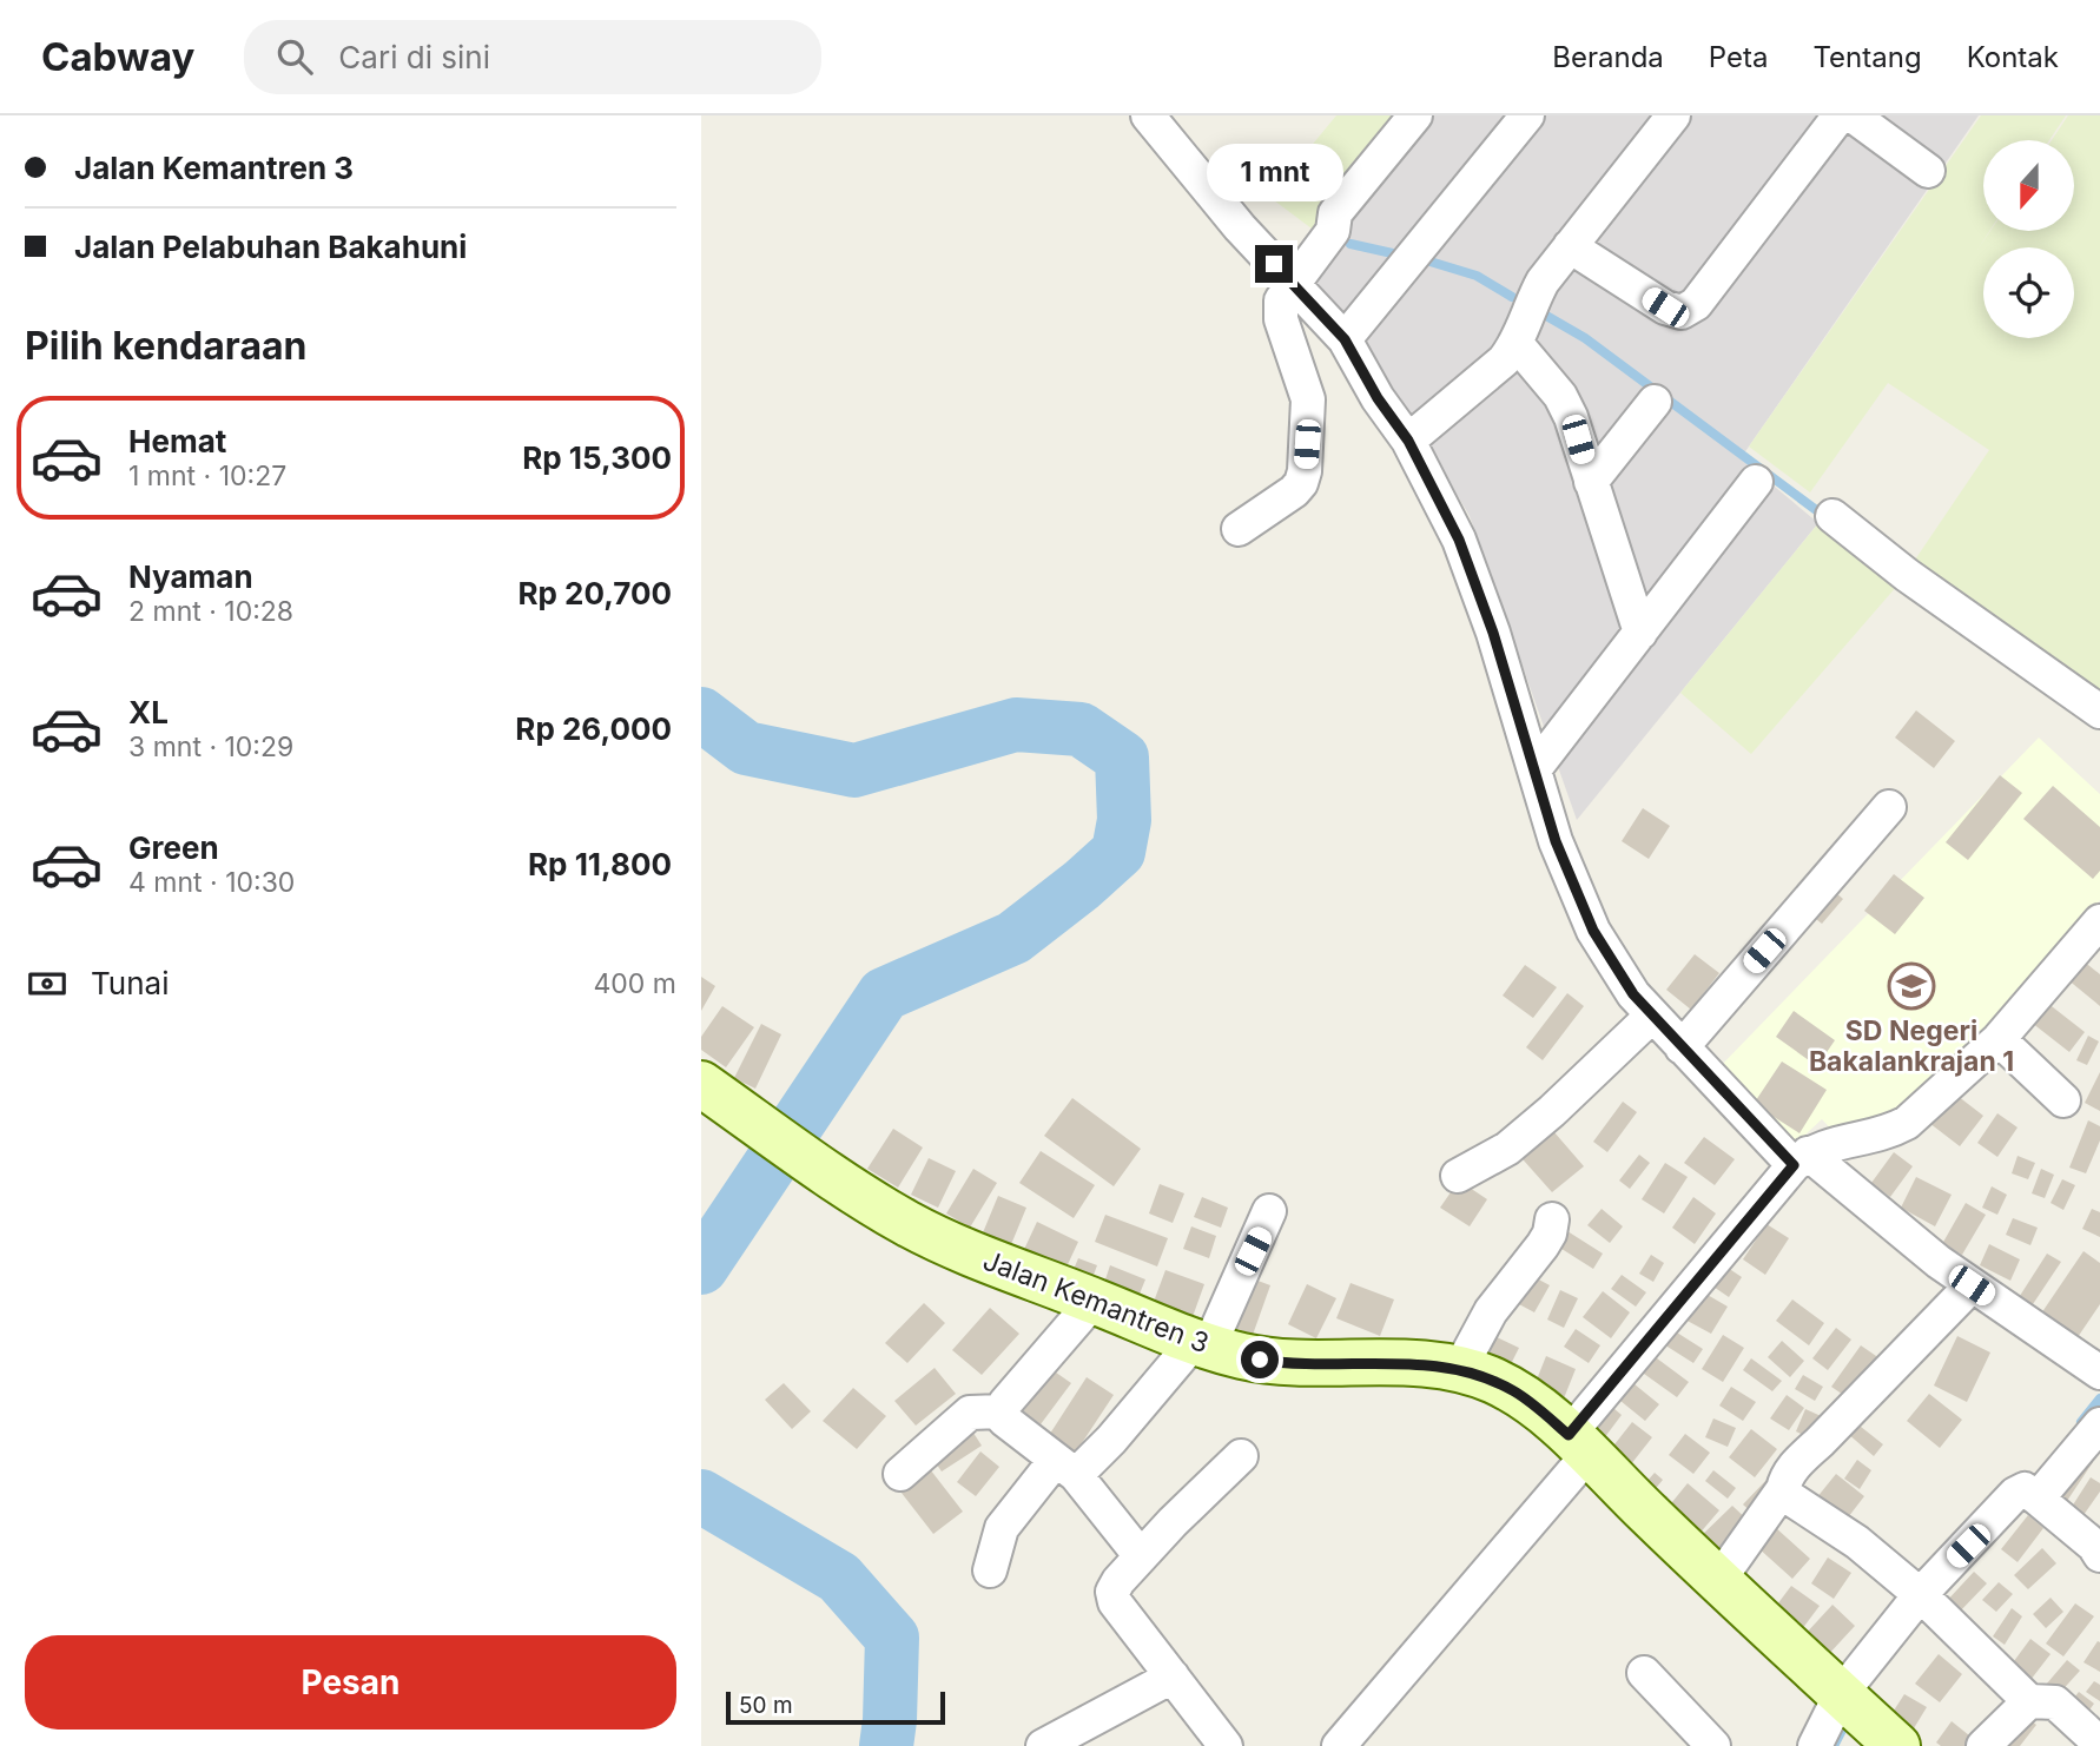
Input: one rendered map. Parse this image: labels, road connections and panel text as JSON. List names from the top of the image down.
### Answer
{
  "streets": {
    "street": ["Jalan Kemantren 3"]
  },
  "places": {
    "school or university": ["SD Negeri Bakalankrajan 1"]
  },
  "scale_bar": "50 m",
  "north": "bottom",
  "page": {
    "header": "Cabway",
    "search": "Cari di sini",
    "nav": [
      "Beranda",
      "Peta",
      "Tentang",
      "Kontak"
    ],
    "banner": ["Jalan Kemantren 3", "Jalan Pelabuhan Bakahuni"],
    "bubble": "1 mnt",
    "heading": "Pilih kendaraan",
    "list": [
      {
        "name": "Hemat",
        "note": "1 mnt · 10:27",
        "value": "Rp 15,300"
      },
      {
        "name": "Nyaman",
        "note": "2 mnt · 10:28",
        "value": "Rp 20,700"
      },
      {
        "name": "XL",
        "note": "3 mnt · 10:29",
        "value": "Rp 26,000"
      },
      {
        "name": "Green",
        "note": "4 mnt · 10:30",
        "value": "Rp 11,800"
      }
    ],
    "pay": ["Tunai", "400 m"],
    "buttons": "Pesan",
    "scale": "50 m"
  }
}
